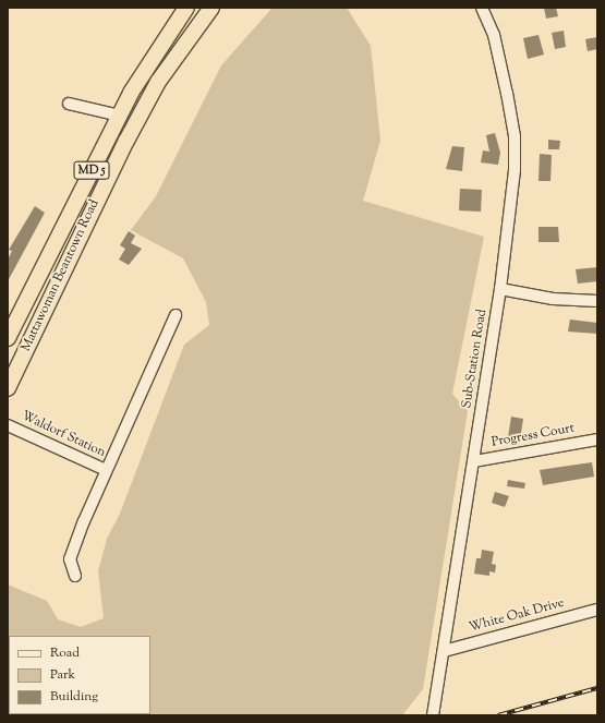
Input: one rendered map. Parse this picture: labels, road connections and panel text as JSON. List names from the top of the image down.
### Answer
{
  "streets": {
    "highway": ["MD 5", "Mattawoman Beantown Road"],
    "street": [
      "Sub-Station Road",
      "Waldorf Station",
      "Progress Court",
      "White Oak Drive"
    ]
  },
  "crossings": [
    ["Sub-Station Road", "Progress Court"],
    ["Sub-Station Road", "White Oak Drive"]
  ],
  "legend": ["Road", "Park", "Building"]
}
